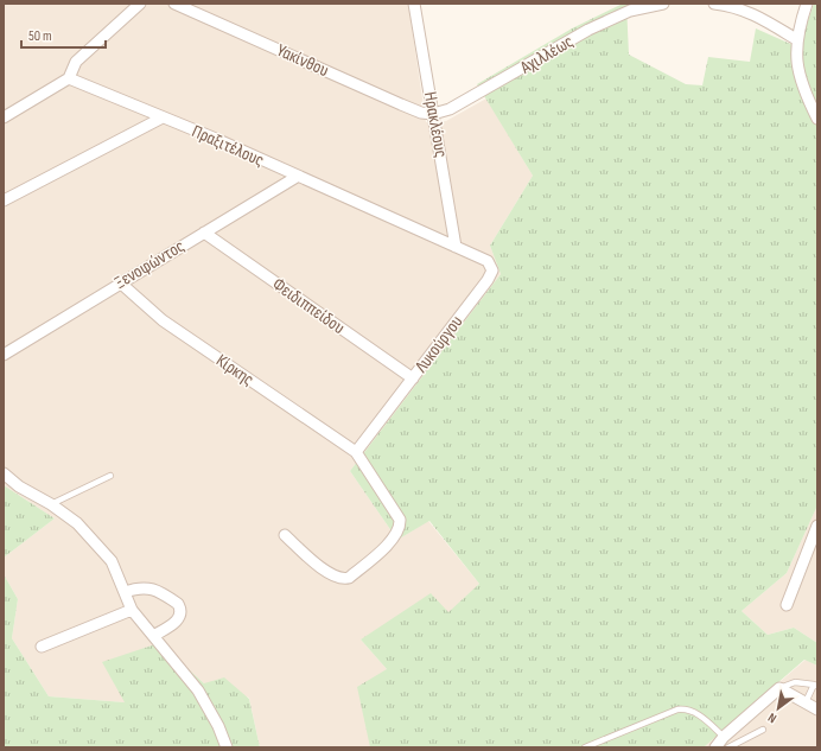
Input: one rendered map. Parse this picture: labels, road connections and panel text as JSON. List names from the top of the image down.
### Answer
{
  "streets": {
    "street": [
      "Αχιλλέως",
      "Υακίνθου",
      "Ηρακλέους",
      "Πραξιτέλους",
      "Ξενοφώντος",
      "Φειδιππείδου",
      "Λυκούργου",
      "Κίρκης"
    ]
  },
  "crossings": [
    ["Αχιλλέως", "Υακίνθου"],
    ["Αχιλλέως", "Ηρακλέους"],
    ["Υακίνθου", "Ηρακλέους"],
    ["Ηρακλέους", "Πραξιτέλους"],
    ["Ηρακλέους", "Λυκούργου"],
    ["Πραξιτέλους", "Ξενοφώντος"],
    ["Πραξιτέλους", "Λυκούργου"],
    ["Ξενοφώντος", "Φειδιππείδου"],
    ["Ξενοφώντος", "Κίρκης"],
    ["Φειδιππείδου", "Λυκούργου"],
    ["Λυκούργου", "Κίρκης"]
  ],
  "scale_bar": "50 m",
  "north": "bottom left"
}
